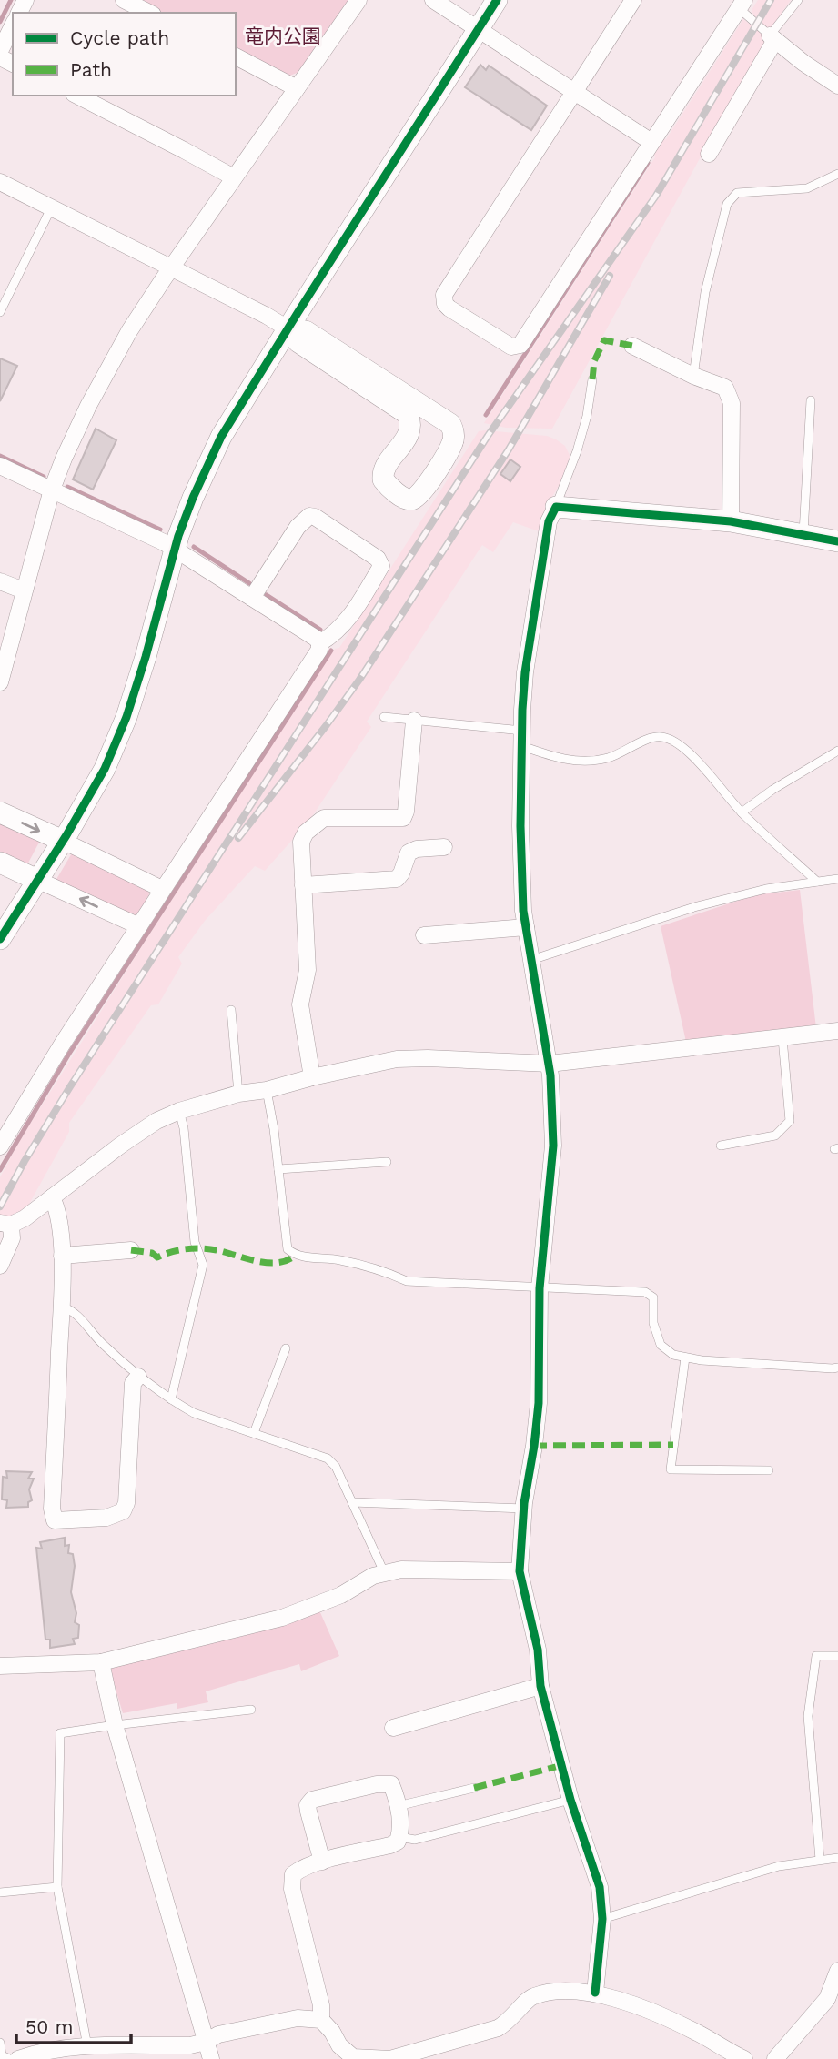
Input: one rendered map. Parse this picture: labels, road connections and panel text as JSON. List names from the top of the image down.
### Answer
{
  "parks": ["竜内公園"],
  "legend": ["Cycle path", "Path"],
  "scale_bar": "50 m"
}
